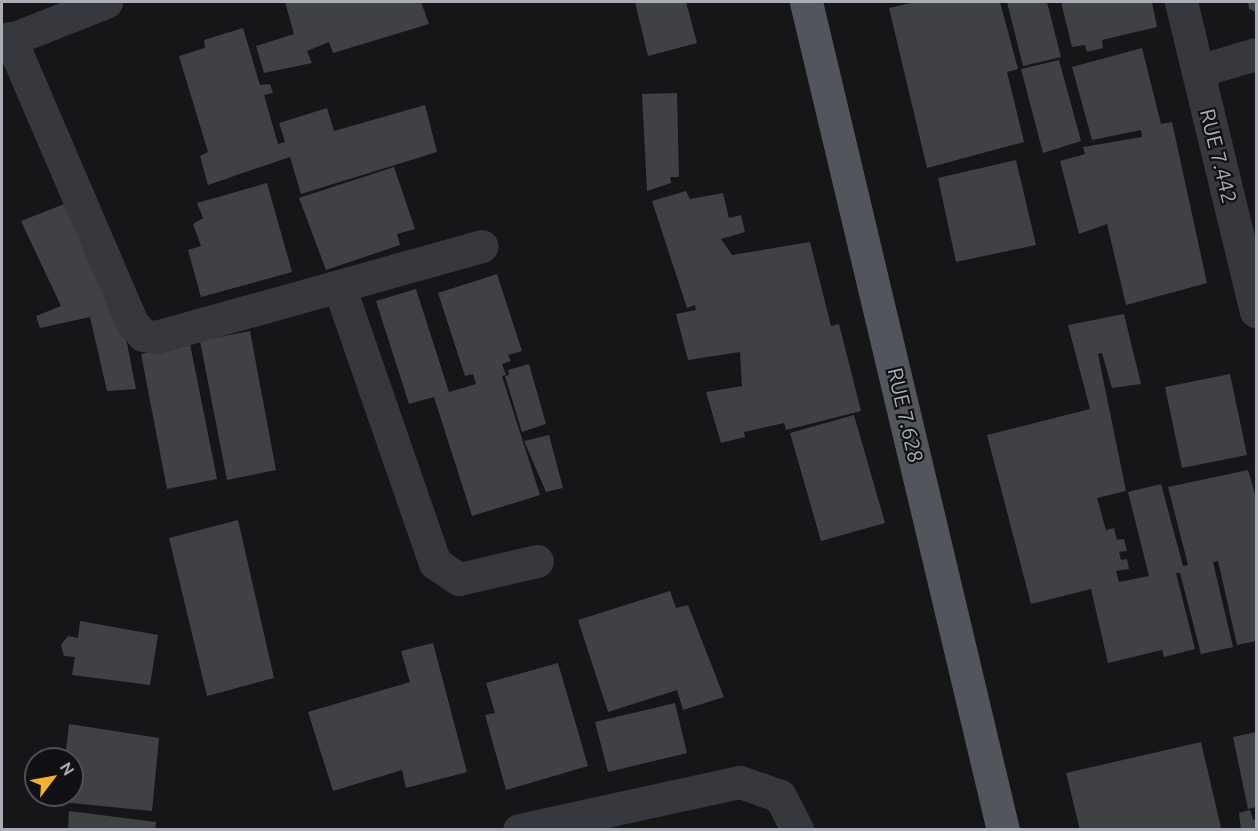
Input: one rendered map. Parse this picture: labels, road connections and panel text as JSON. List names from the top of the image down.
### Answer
{
  "streets": {
    "main road": ["RUE 7.628"],
    "street": ["RUE 7.442"]
  },
  "north": "top right"
}
